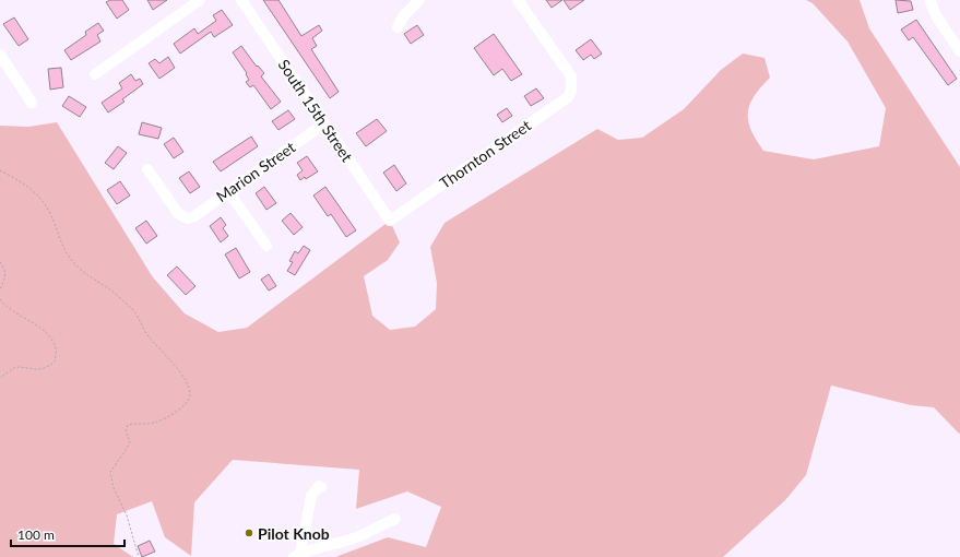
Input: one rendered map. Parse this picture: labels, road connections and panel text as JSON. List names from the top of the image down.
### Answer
{
  "streets": {
    "street": ["South 15th Street", "Thornton Street", "Marion Street"]
  },
  "crossings": [
    ["South 15th Street", "Thornton Street"],
    ["South 15th Street", "Marion Street"]
  ],
  "places": ["Pilot Knob"],
  "scale_bar": "100 m"
}
